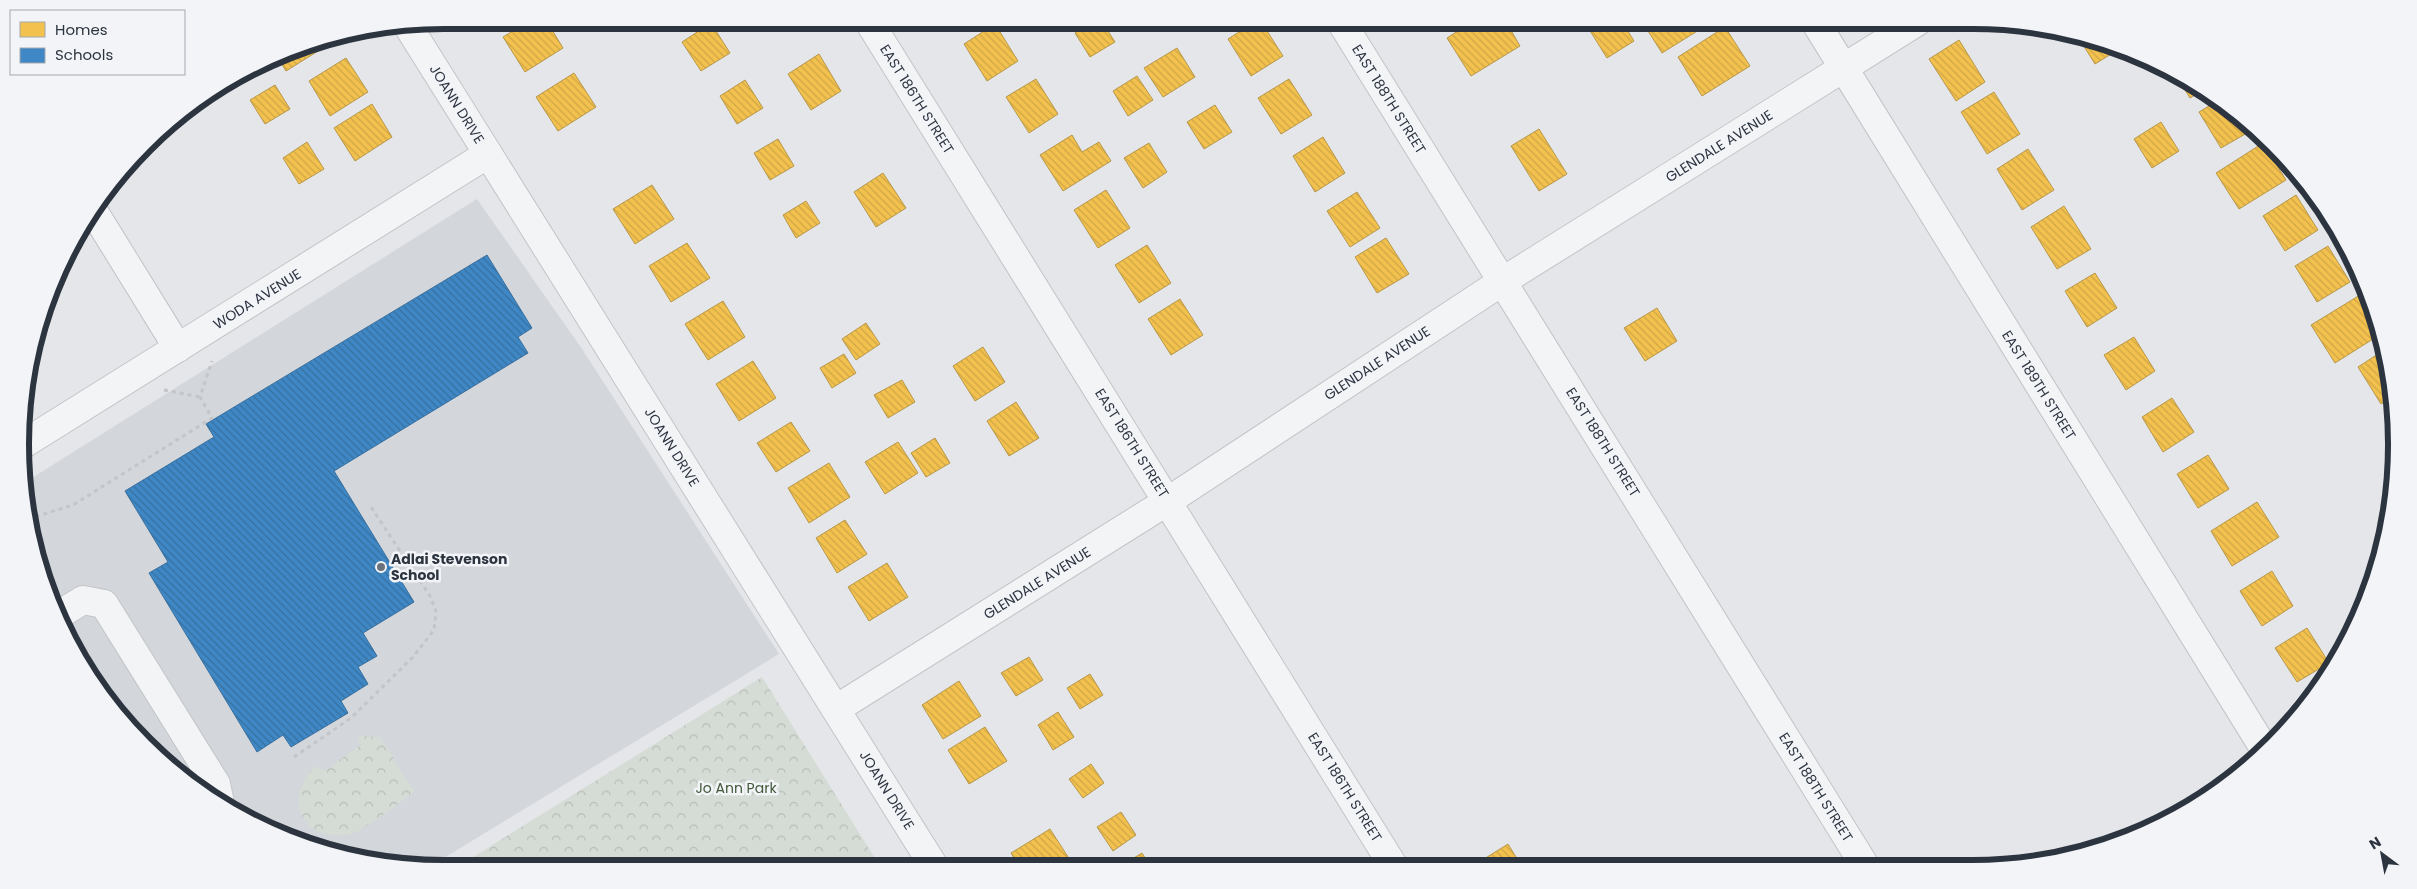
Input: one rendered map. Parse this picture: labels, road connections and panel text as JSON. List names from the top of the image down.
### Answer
{
  "streets": {
    "street": [
      "EAST 186TH STREET",
      "EAST 188TH STREET",
      "JOANN DRIVE",
      "GLENDALE AVENUE",
      "WODA AVENUE",
      "EAST 189TH STREET"
    ]
  },
  "crossings": [
    ["EAST 186TH STREET", "GLENDALE AVENUE"],
    ["EAST 188TH STREET", "GLENDALE AVENUE"],
    ["JOANN DRIVE", "GLENDALE AVENUE"],
    ["JOANN DRIVE", "WODA AVENUE"],
    ["GLENDALE AVENUE", "EAST 189TH STREET"]
  ],
  "parks": ["Jo Ann Park"],
  "places": ["Adlai Stevenson School"],
  "legend": ["Homes", "Schools"],
  "north": "top left"
}
